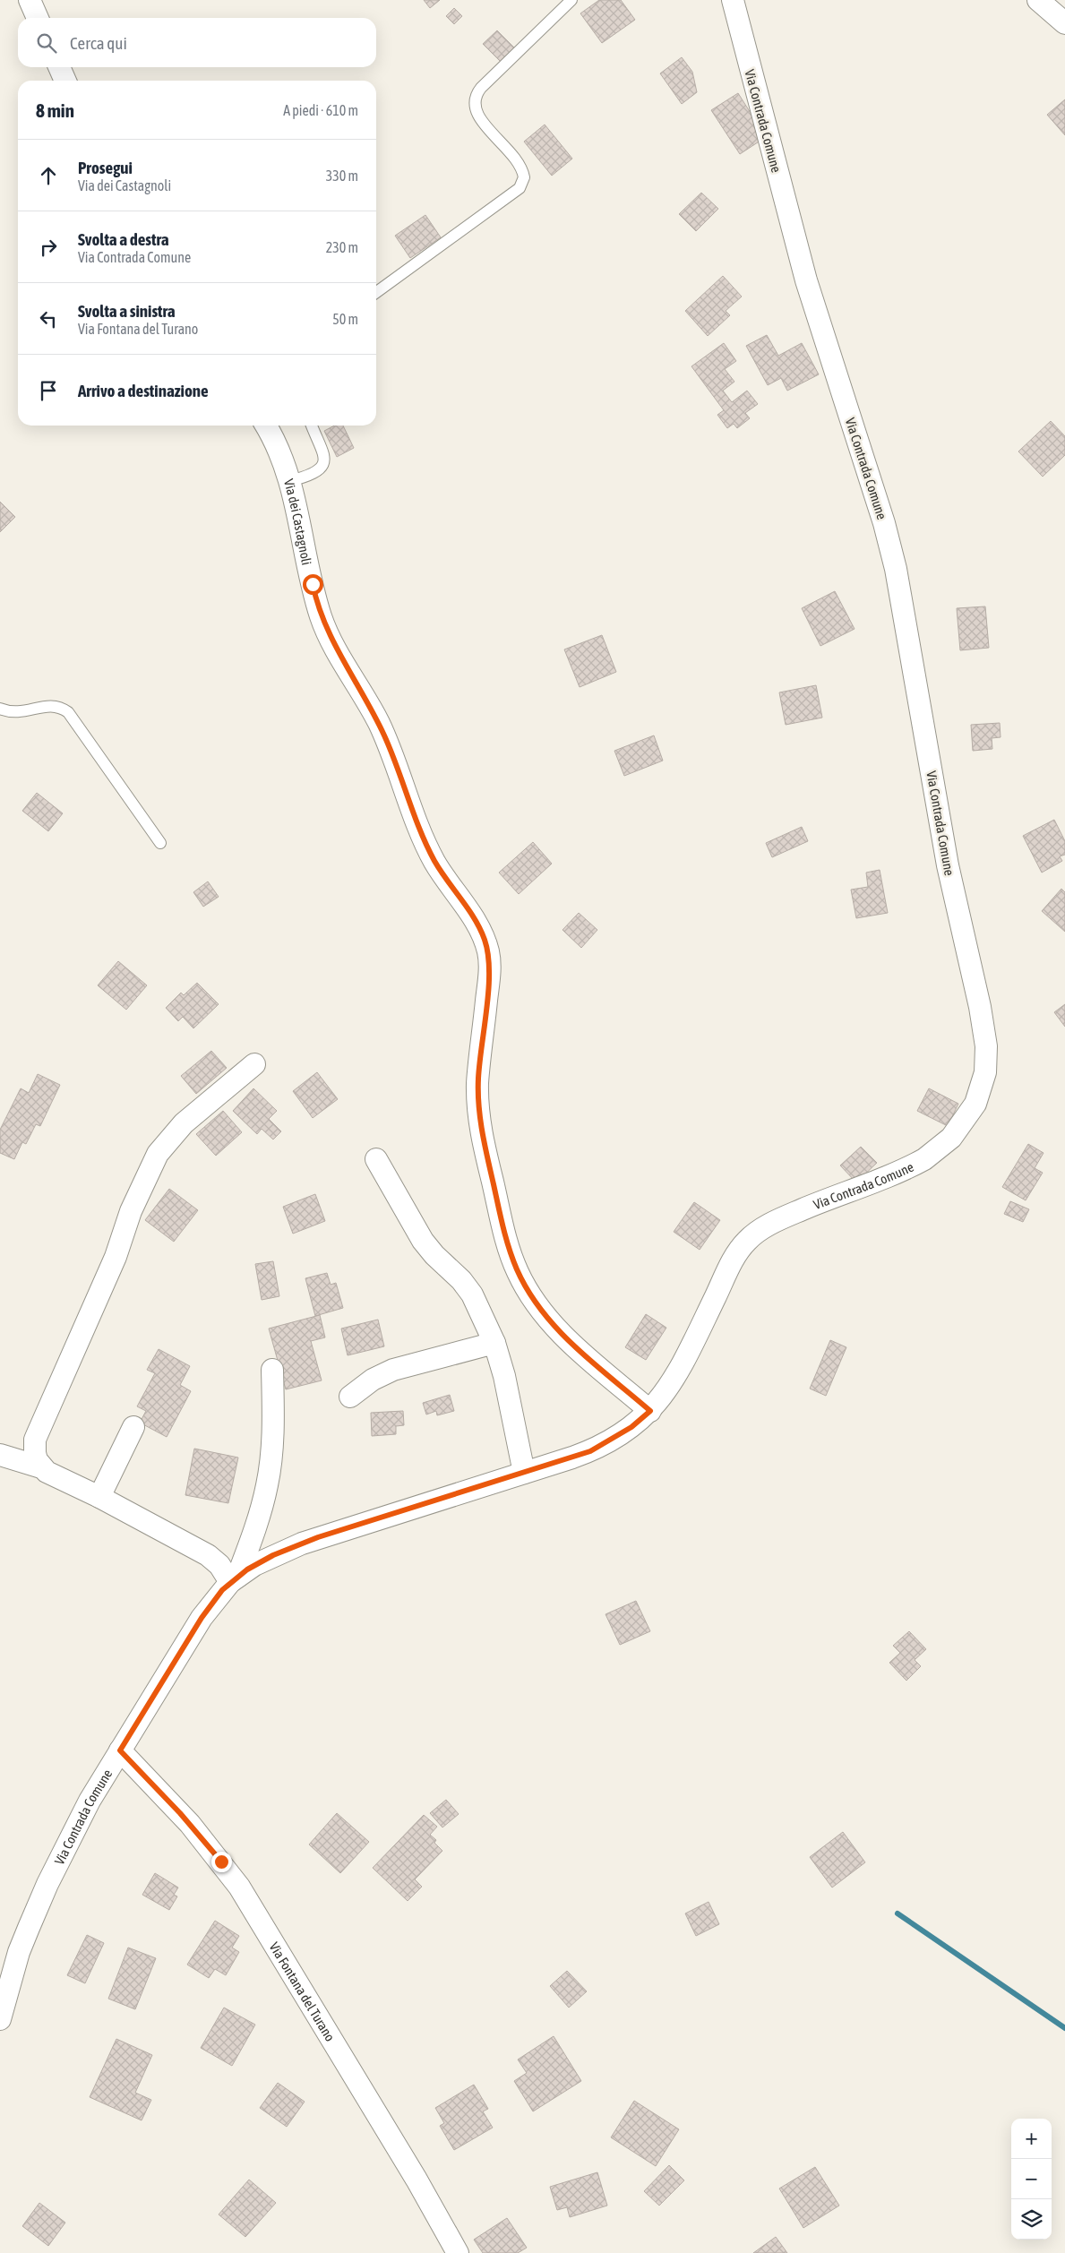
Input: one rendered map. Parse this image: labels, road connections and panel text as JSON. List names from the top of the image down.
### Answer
{
  "streets": {
    "street": ["Via Contrada Comune", "Via dei Castagnoli", "Via Fontana del Turano"]
  },
  "crossings": [
    ["Via Contrada Comune", "Via dei Castagnoli"],
    ["Via Contrada Comune", "Via Fontana del Turano"]
  ],
  "page": {
    "search": "Cerca qui",
    "heading": ["8 min", "A piedi · 610 m"],
    "list": [
      ["Prosegui", "Via dei Castagnoli", "330 m"],
      ["Svolta a destra", "Via Contrada Comune", "230 m"],
      ["Svolta a sinistra", "Via Fontana del Turano", "50 m"],
      "Arrivo a destinazione"
    ],
    "map_buttons": ["+", "−"]
  }
}
